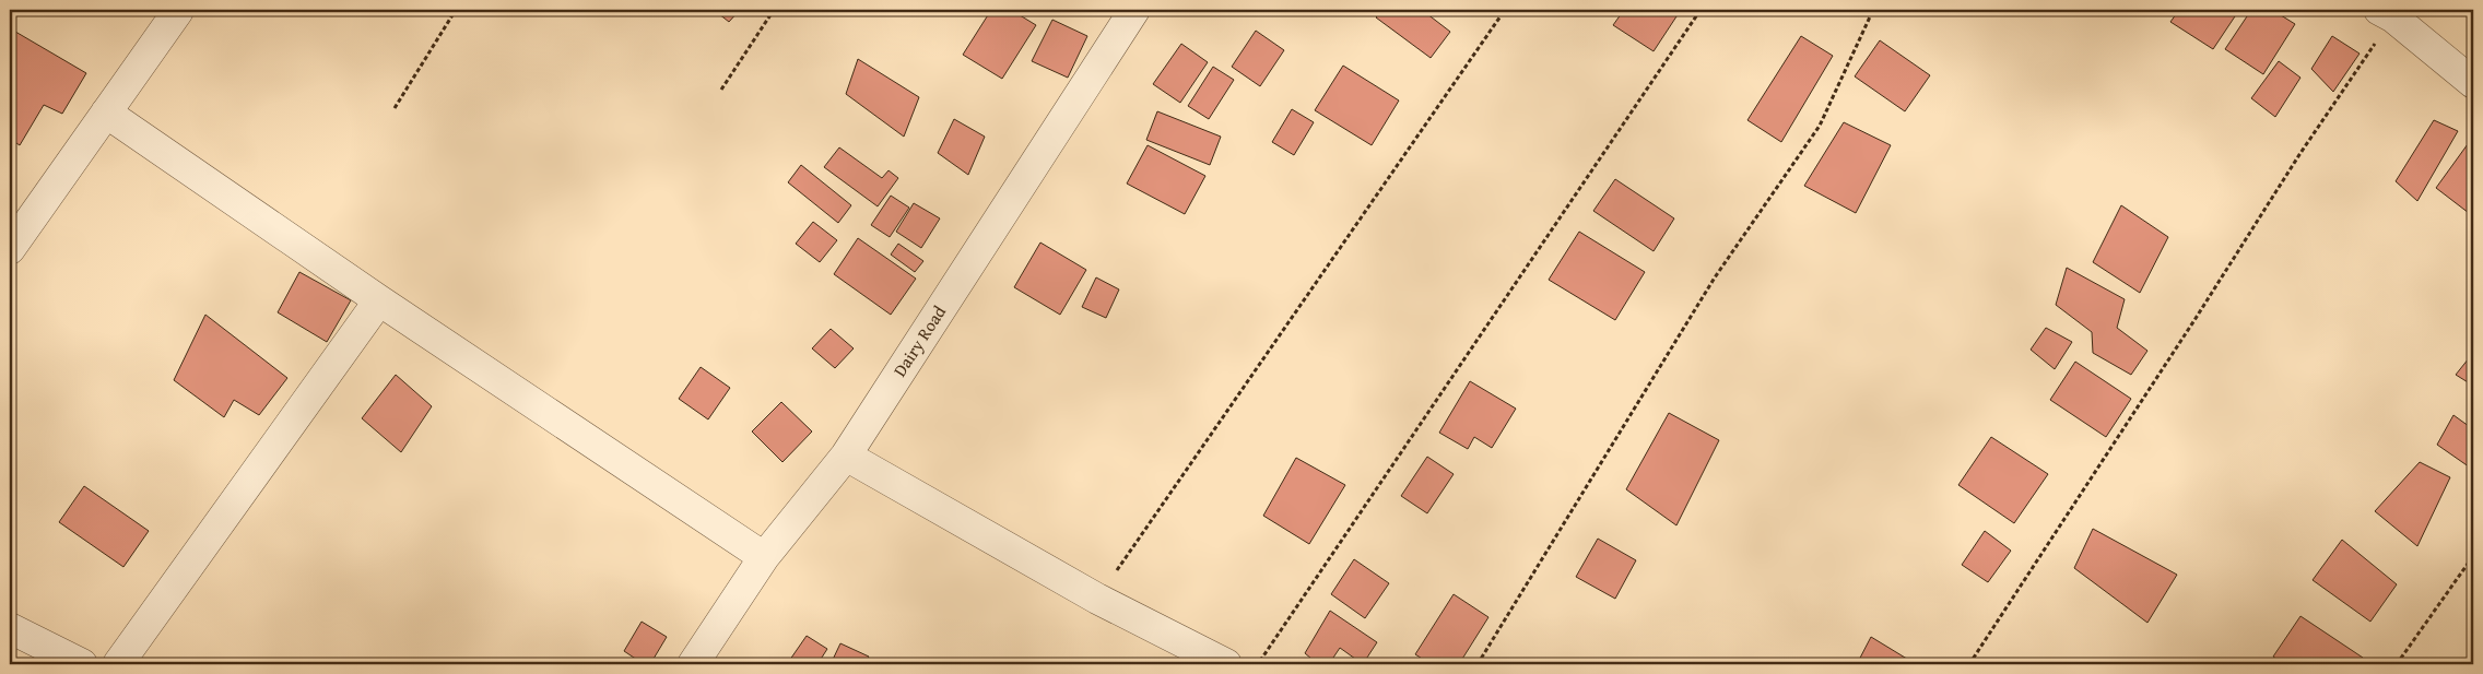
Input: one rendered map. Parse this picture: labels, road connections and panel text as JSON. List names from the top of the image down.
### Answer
{
  "streets": {
    "street": ["Dairy Road"]
  }
}
